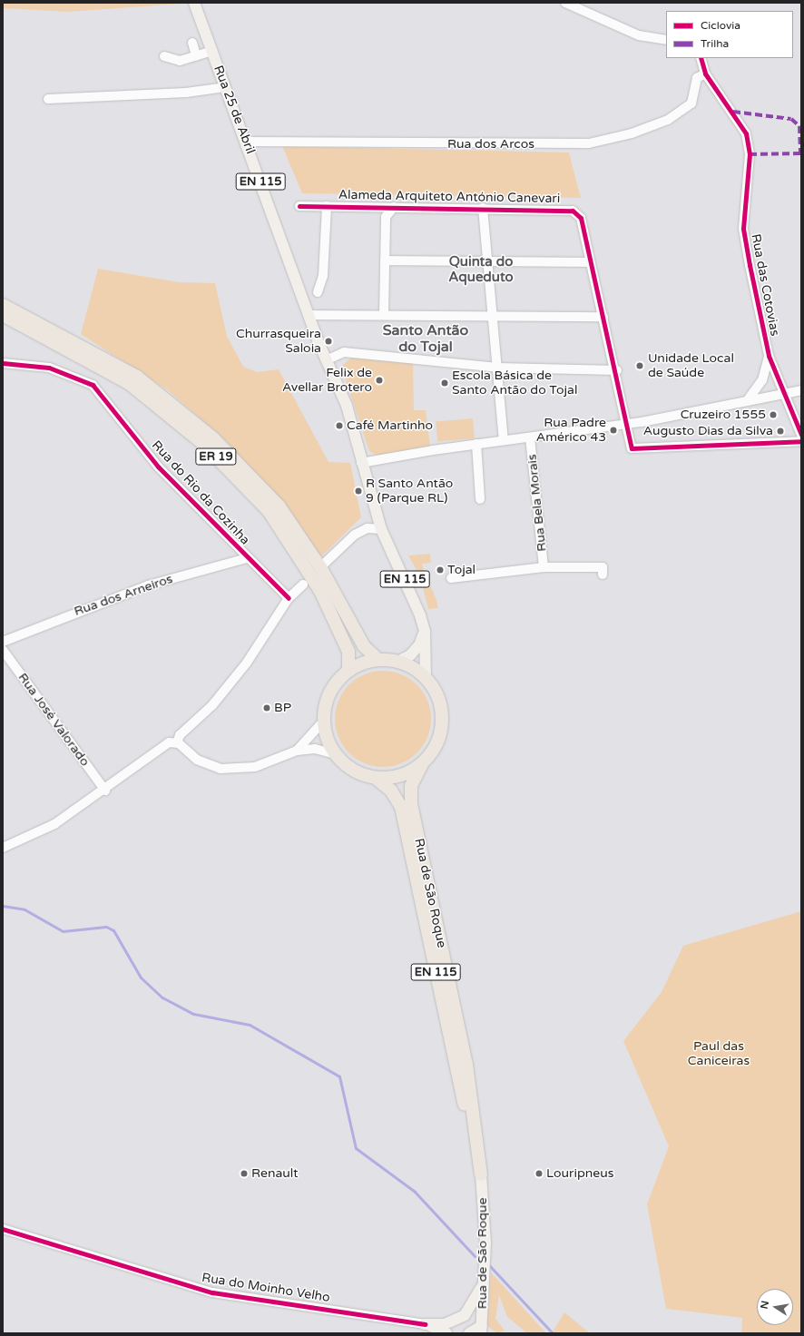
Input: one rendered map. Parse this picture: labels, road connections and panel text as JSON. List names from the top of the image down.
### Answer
{
  "streets": {
    "highway": ["EN 115", "ER 19", "Rua de São Roque"],
    "main road": ["Rua 25 de Abril"],
    "street": [
      "Rua dos Arcos",
      "Alameda Arquiteto António Canevari",
      "Rua das Cotovias",
      "Rua do Rio da Cozinha",
      "Rua Bela Morais",
      "Rua dos Arneiros",
      "Rua José Valorado",
      "Rua do Moinho Velho"
    ]
  },
  "crossings": [
    ["Rua 25 de Abril", "Rua dos Arcos"],
    ["Rua 25 de Abril", "EN 115"],
    ["Rua dos Arcos", "Rua das Cotovias"],
    ["EN 115", "ER 19"],
    ["EN 115", "Rua de São Roque"],
    ["ER 19", "Rua de São Roque"],
    ["Rua do Rio da Cozinha", "Rua dos Arneiros"]
  ],
  "districts": ["Quinta do Aqueduto", "Santo Antão do Tojal"],
  "parks": ["Paul das Caniceiras"],
  "places": [
    "Churrasqueira Saloia",
    "Unidade Local de Saúde",
    "Felix de Avellar Brotero",
    "Escola Básica de Santo Antão do Tojal",
    "Cruzeiro 1555",
    "Café Martinho",
    "Rua Padre Américo 43",
    "Augusto Dias da Silva",
    "R Santo Antão 9 (Parque RL)",
    "Tojal",
    "BP",
    "Renault",
    "Louripneus"
  ],
  "legend": ["Ciclovia", "Trilha"],
  "north": "left"
}
